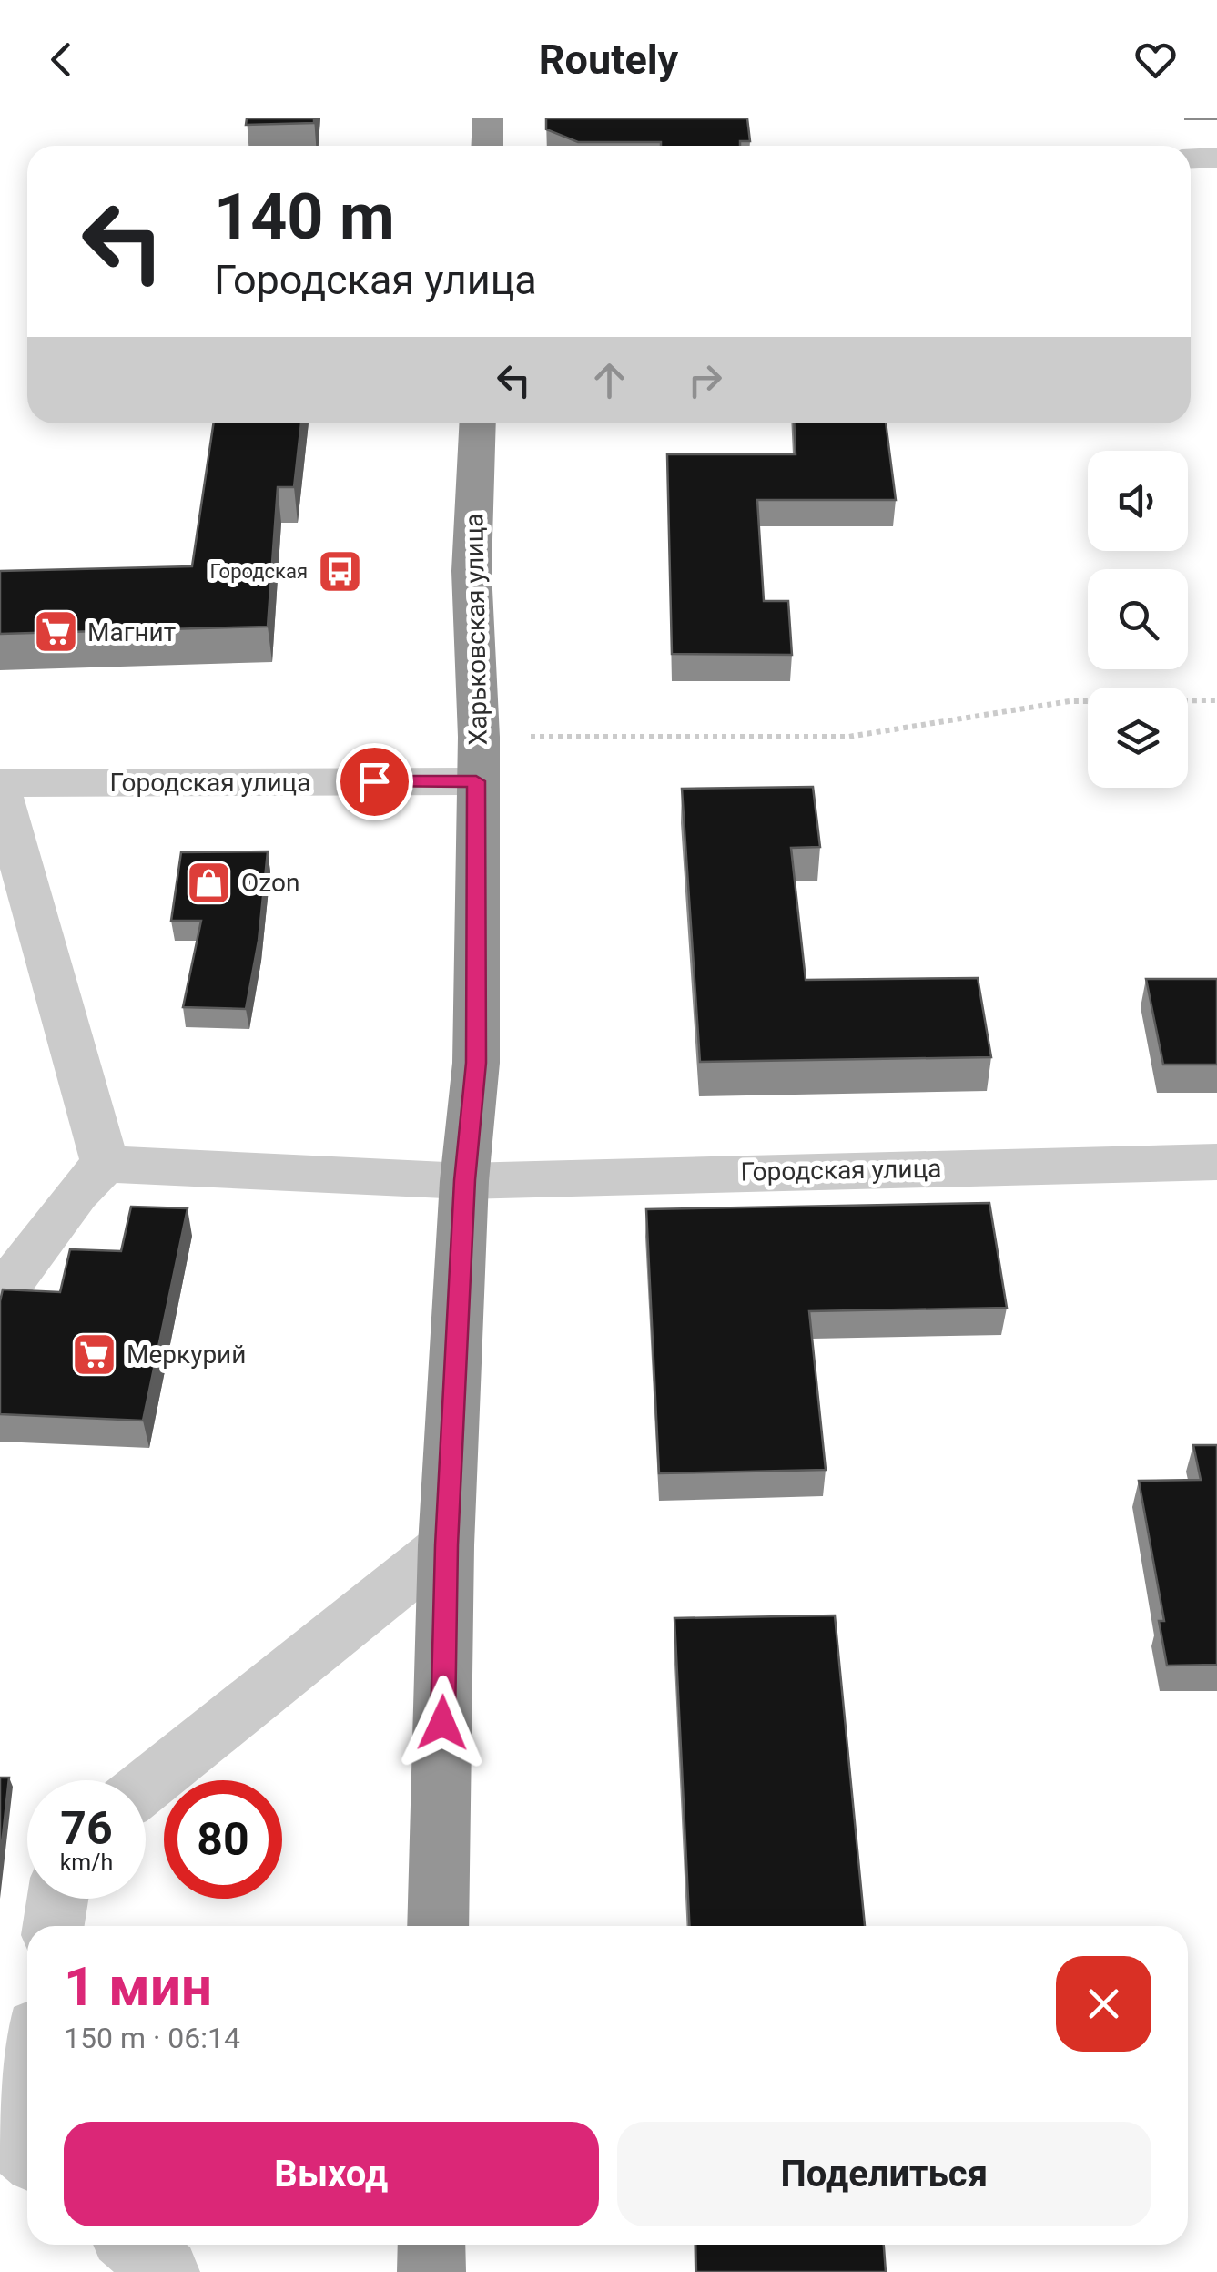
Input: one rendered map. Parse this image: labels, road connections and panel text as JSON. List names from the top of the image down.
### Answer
{
  "streets": {
    "highway": ["Харьковская улица"],
    "street": ["Городская улица"]
  },
  "crossings": [
    ["Харьковская улица", "Городская улица"]
  ],
  "places": {
    "bus stop": ["Городская"],
    "supermarket": ["Магнит", "Меркурий"],
    "shop": ["Ozon"]
  },
  "page": {
    "header": "Routely",
    "turn": ["140 m", "Городская улица"],
    "speed": "76 km/h",
    "limit": "80",
    "heading": ["1 мин", "150 m · 06:14"],
    "buttons": ["Выход", "Поделиться"]
  }
}
